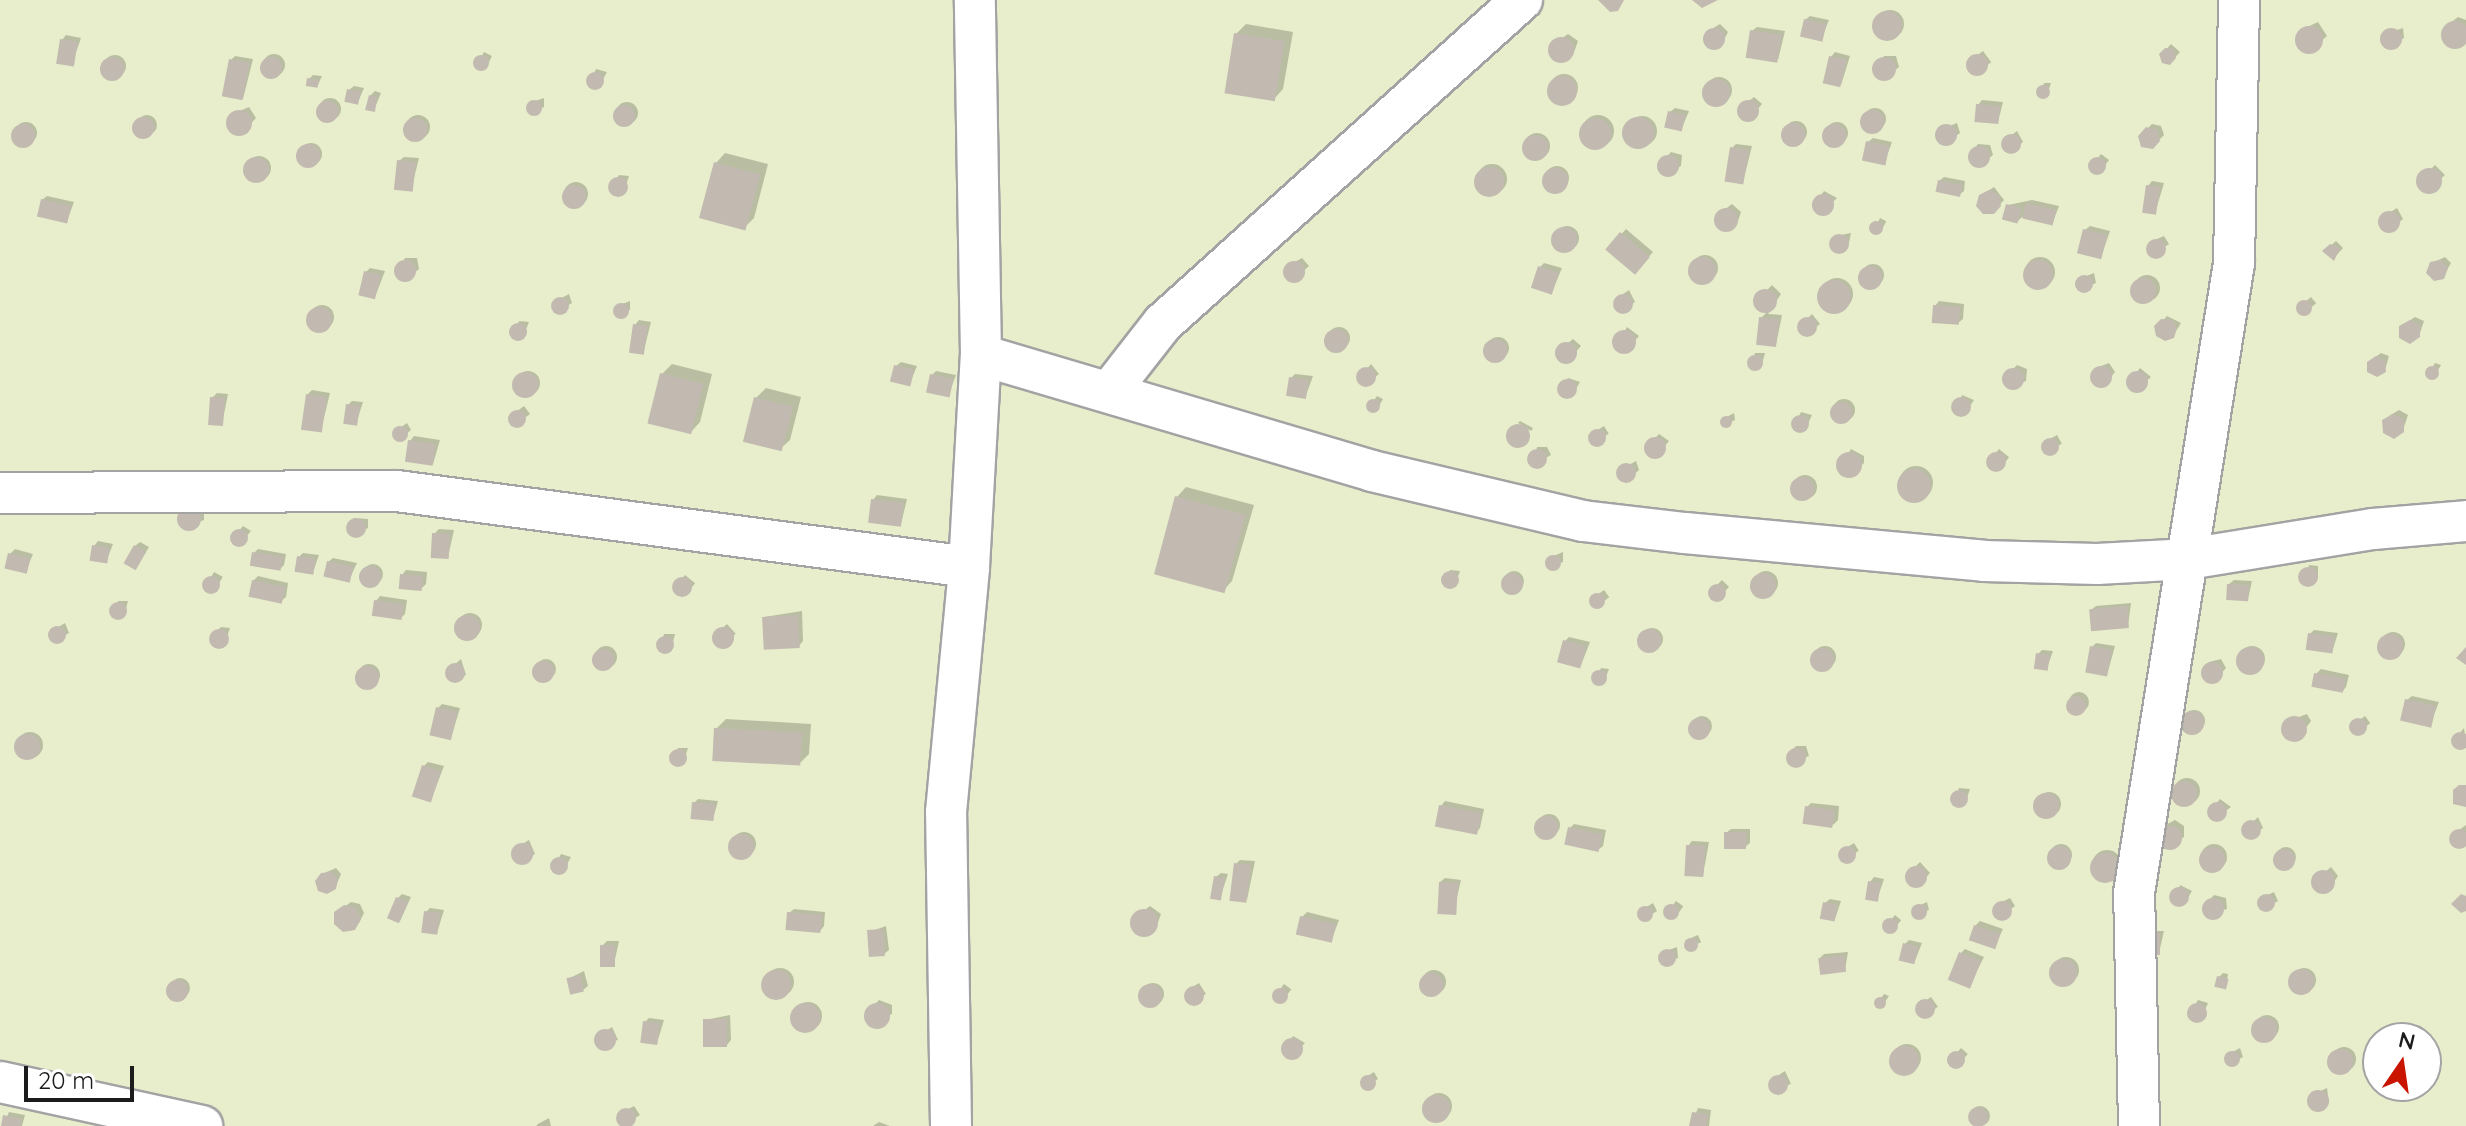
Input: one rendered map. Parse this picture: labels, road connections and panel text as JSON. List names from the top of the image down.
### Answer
{
  "scale_bar": "20 m",
  "north": "top"
}
